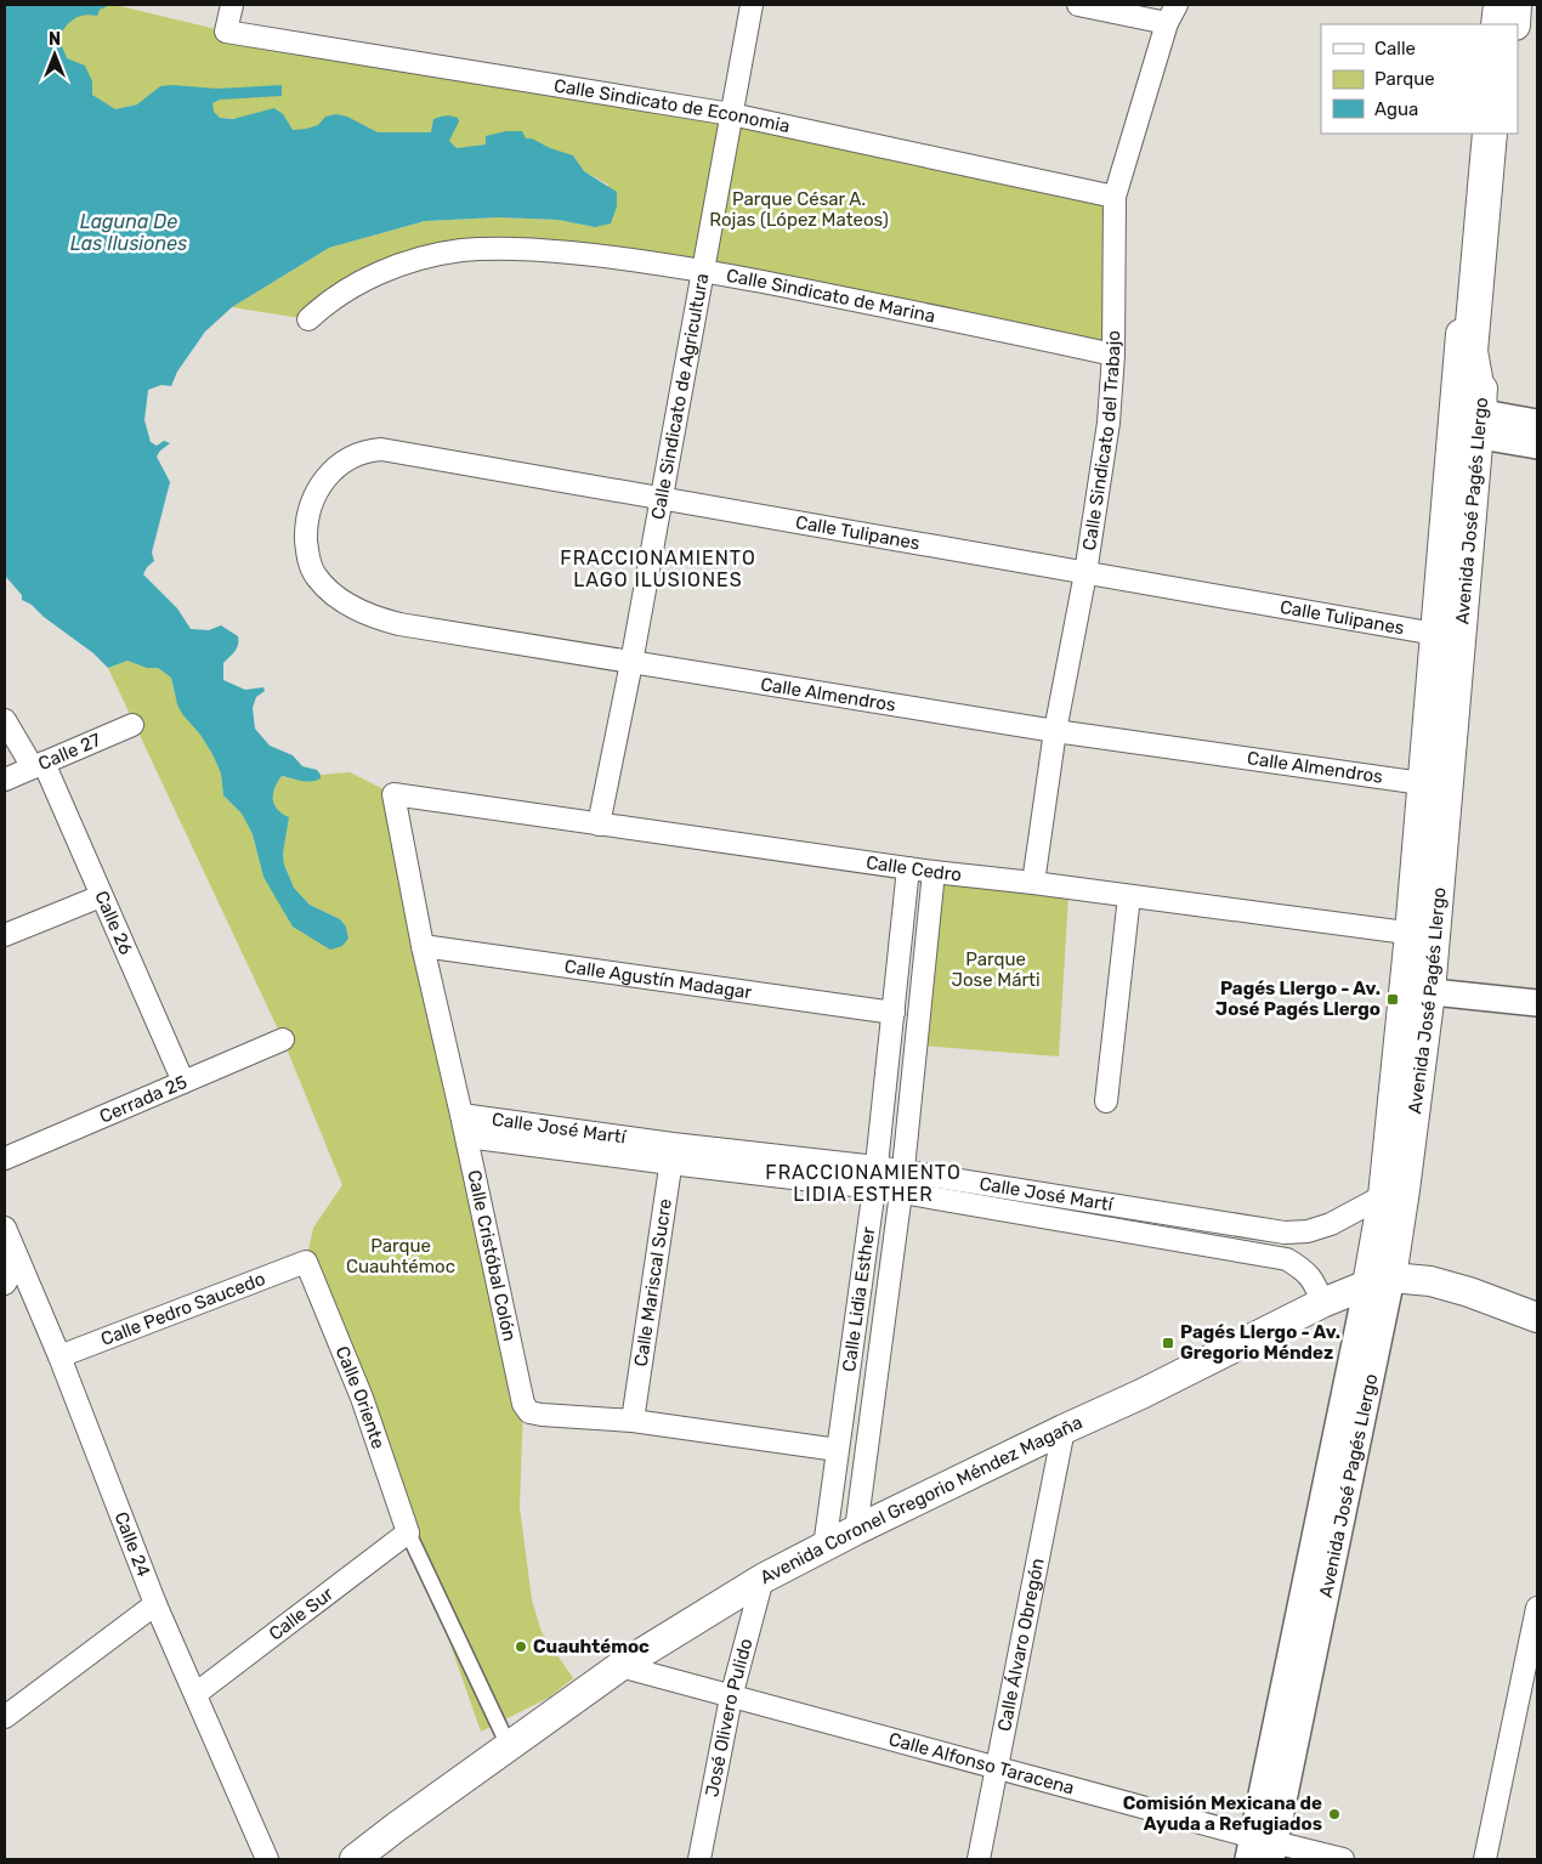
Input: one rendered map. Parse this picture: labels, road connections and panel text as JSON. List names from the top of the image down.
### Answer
{
  "streets": {
    "main road": ["Avenida José Pagés Llergo", "Avenida Coronel Gregorio Méndez Magaña"],
    "street": [
      "Calle Sindicato de Economia",
      "Calle Sindicato de Marina",
      "Calle Sindicato de Agricultura",
      "Calle Sindicato del Trabajo",
      "Calle Tulipanes",
      "Calle Almendros",
      "Calle 27",
      "Calle Cedro",
      "Calle 26",
      "Calle Agustín Madagar",
      "Cerrada 25",
      "Calle José Martí",
      "Calle Cristóbal Colón",
      "Calle Mariscal Sucre",
      "Calle Lidia Esther",
      "Calle Pedro Saucedo",
      "Calle Oriente",
      "Calle 24",
      "Calle Sur",
      "Calle Álvaro Obregón",
      "José Olivero Pulido",
      "Calle Alfonso Taracena"
    ]
  },
  "crossings": [
    ["Calle Sindicato de Economia", "Calle Sindicato de Agricultura"],
    ["Calle Sindicato de Economia", "Calle Sindicato del Trabajo"],
    ["Calle Sindicato de Marina", "Calle Sindicato de Agricultura"],
    ["Calle Sindicato de Marina", "Calle Sindicato del Trabajo"],
    ["Calle Sindicato de Agricultura", "Calle Tulipanes"],
    ["Calle Sindicato de Agricultura", "Calle Almendros"],
    ["Calle Sindicato de Agricultura", "Calle Cedro"],
    ["Calle Sindicato del Trabajo", "Calle Tulipanes"],
    ["Calle Sindicato del Trabajo", "Calle Almendros"],
    ["Calle Sindicato del Trabajo", "Calle Cedro"],
    ["Avenida José Pagés Llergo", "Calle Tulipanes"],
    ["Avenida José Pagés Llergo", "Calle Almendros"],
    ["Avenida José Pagés Llergo", "Calle Cedro"],
    ["Avenida José Pagés Llergo", "Calle José Martí"],
    ["Avenida José Pagés Llergo", "Avenida Coronel Gregorio Méndez Magaña"],
    ["Avenida José Pagés Llergo", "Calle Alfonso Taracena"],
    ["Calle Tulipanes", "Calle Almendros"],
    ["Calle 27", "Calle 26"],
    ["Calle Cedro", "Calle Cristóbal Colón"],
    ["Calle Cedro", "Calle Lidia Esther"],
    ["Calle 26", "Cerrada 25"],
    ["Calle Agustín Madagar", "Calle Cristóbal Colón"],
    ["Calle Agustín Madagar", "Calle Lidia Esther"],
    ["Calle José Martí", "Calle Cristóbal Colón"],
    ["Calle José Martí", "Calle Mariscal Sucre"],
    ["Calle José Martí", "Calle Lidia Esther"],
    ["Calle José Martí", "Avenida Coronel Gregorio Méndez Magaña"],
    ["Calle Cristóbal Colón", "Calle Mariscal Sucre"],
    ["Calle Cristóbal Colón", "Calle Lidia Esther"],
    ["Calle Lidia Esther", "Avenida Coronel Gregorio Méndez Magaña"],
    ["Calle Pedro Saucedo", "Calle Oriente"],
    ["Calle Pedro Saucedo", "Calle 24"],
    ["Calle Oriente", "Calle Sur"],
    ["Avenida Coronel Gregorio Méndez Magaña", "Calle Álvaro Obregón"],
    ["Avenida Coronel Gregorio Méndez Magaña", "José Olivero Pulido"],
    ["Avenida Coronel Gregorio Méndez Magaña", "Calle Alfonso Taracena"],
    ["Calle 24", "Calle Sur"],
    ["Calle Álvaro Obregón", "Calle Alfonso Taracena"],
    ["José Olivero Pulido", "Calle Alfonso Taracena"]
  ],
  "districts": ["FRACCIONAMIENTO LAGO ILUSIONES", "FRACCIONAMIENTO LIDIA ESTHER"],
  "water": ["Laguna De Las Ilusiones"],
  "parks": ["Parque César A. Rojas (López Mateos)", "Parque Jose Márti", "Parque Cuauhtémoc"],
  "places": {
    "transit": ["Pagés Llergo - Av. José Pagés Llergo", "Pagés Llergo - Av. Gregorio Méndez"],
    "other": ["Cuauhtémoc", "Comisión Mexicana de Ayuda a Refugiados"]
  },
  "legend": ["Calle", "Parque", "Agua"],
  "north": "top"
}
